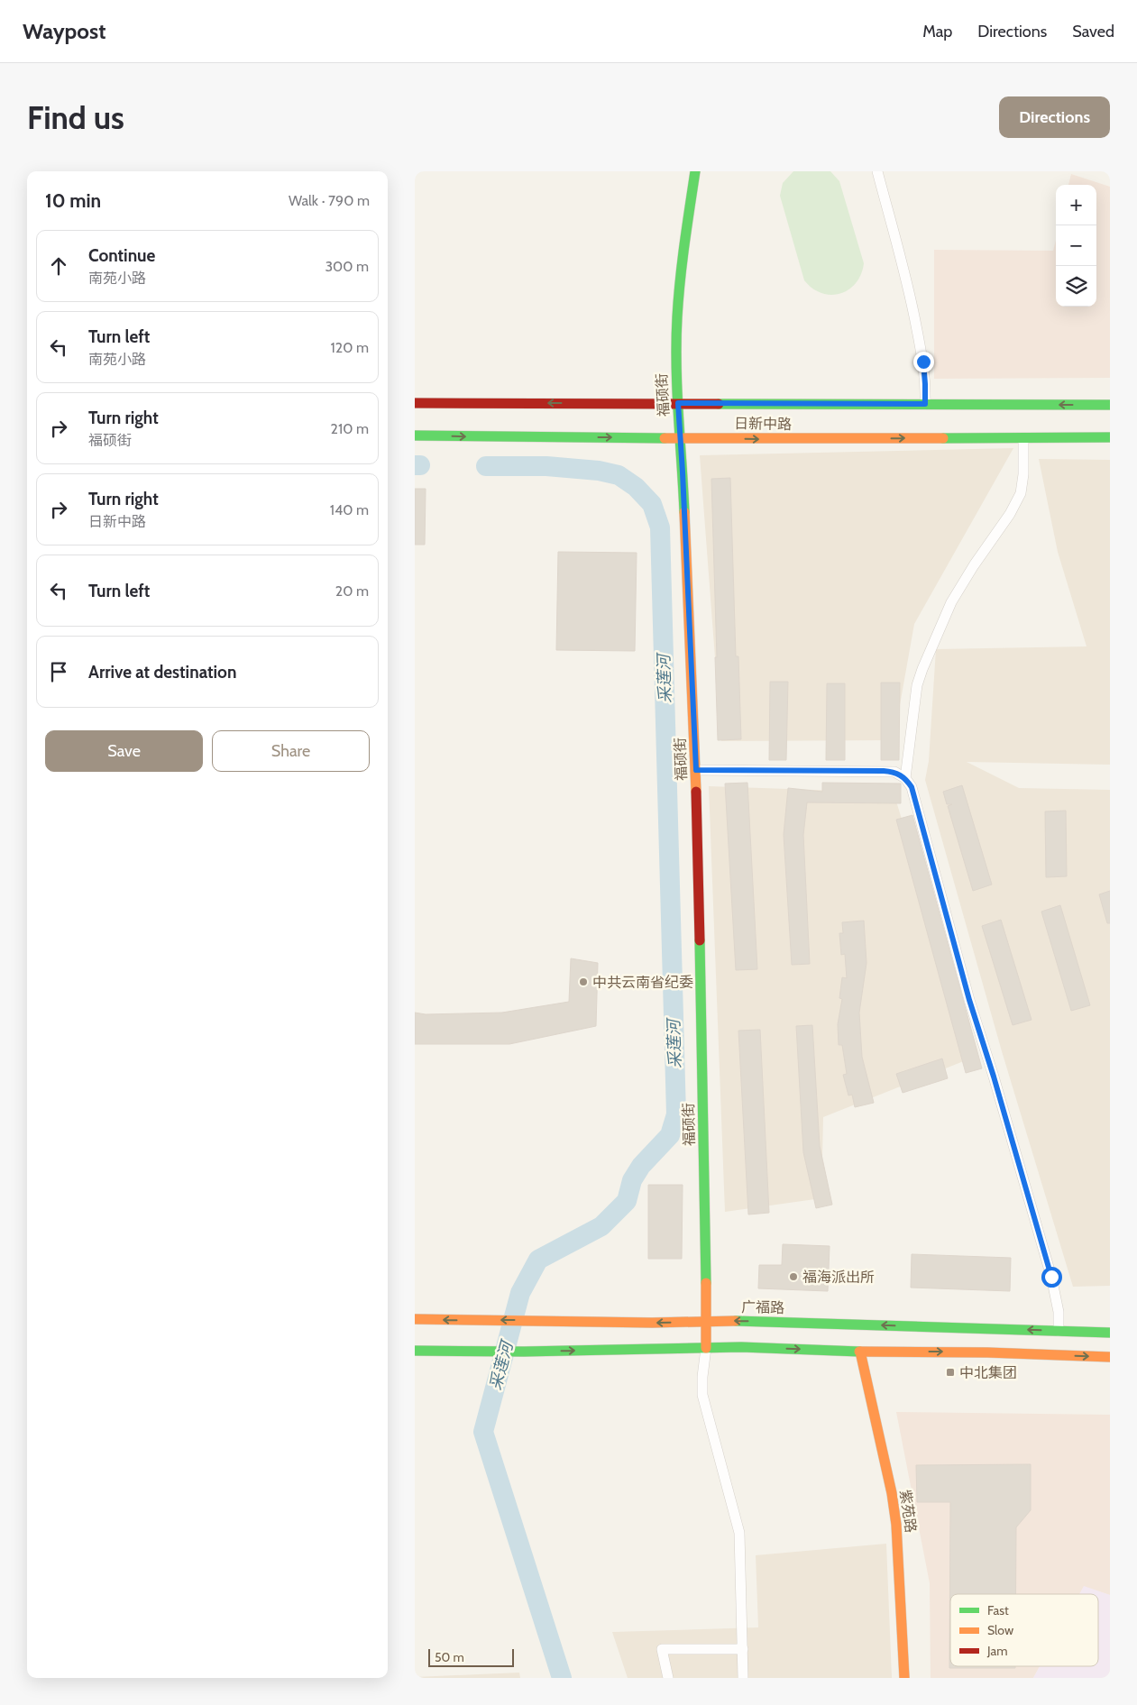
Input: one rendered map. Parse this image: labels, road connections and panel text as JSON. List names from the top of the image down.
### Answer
{
  "streets": {
    "main road": [
      "福硕街",
      "日新中路",
      "广福路",
      "紫苑路"
    ]
  },
  "crossings": [
    ["福硕街", "日新中路"],
    ["福硕街", "广福路"]
  ],
  "water": ["采莲河"],
  "places": {
    "other": ["中共云南省纪委", "福海派出所"],
    "transit": ["中北集团"]
  },
  "legend": ["Fast", "Slow", "Jam"],
  "scale_bar": "50 m",
  "page": {
    "header": "Waypost",
    "nav": ["Map", "Directions", "Saved"],
    "buttons": [
      "Directions",
      ["Save", "Share"]
    ],
    "title": "Find us",
    "heading": ["10 min", "Walk · 790 m"],
    "map_buttons": ["+", "−"],
    "list": [
      ["Continue", "南苑小路", "300 m"],
      ["Turn left", "南苑小路", "120 m"],
      ["Turn right", "福硕街", "210 m"],
      ["Turn right", "日新中路", "140 m"],
      ["Turn left", "20 m"],
      "Arrive at destination"
    ],
    "scale": "50 m"
  }
}
